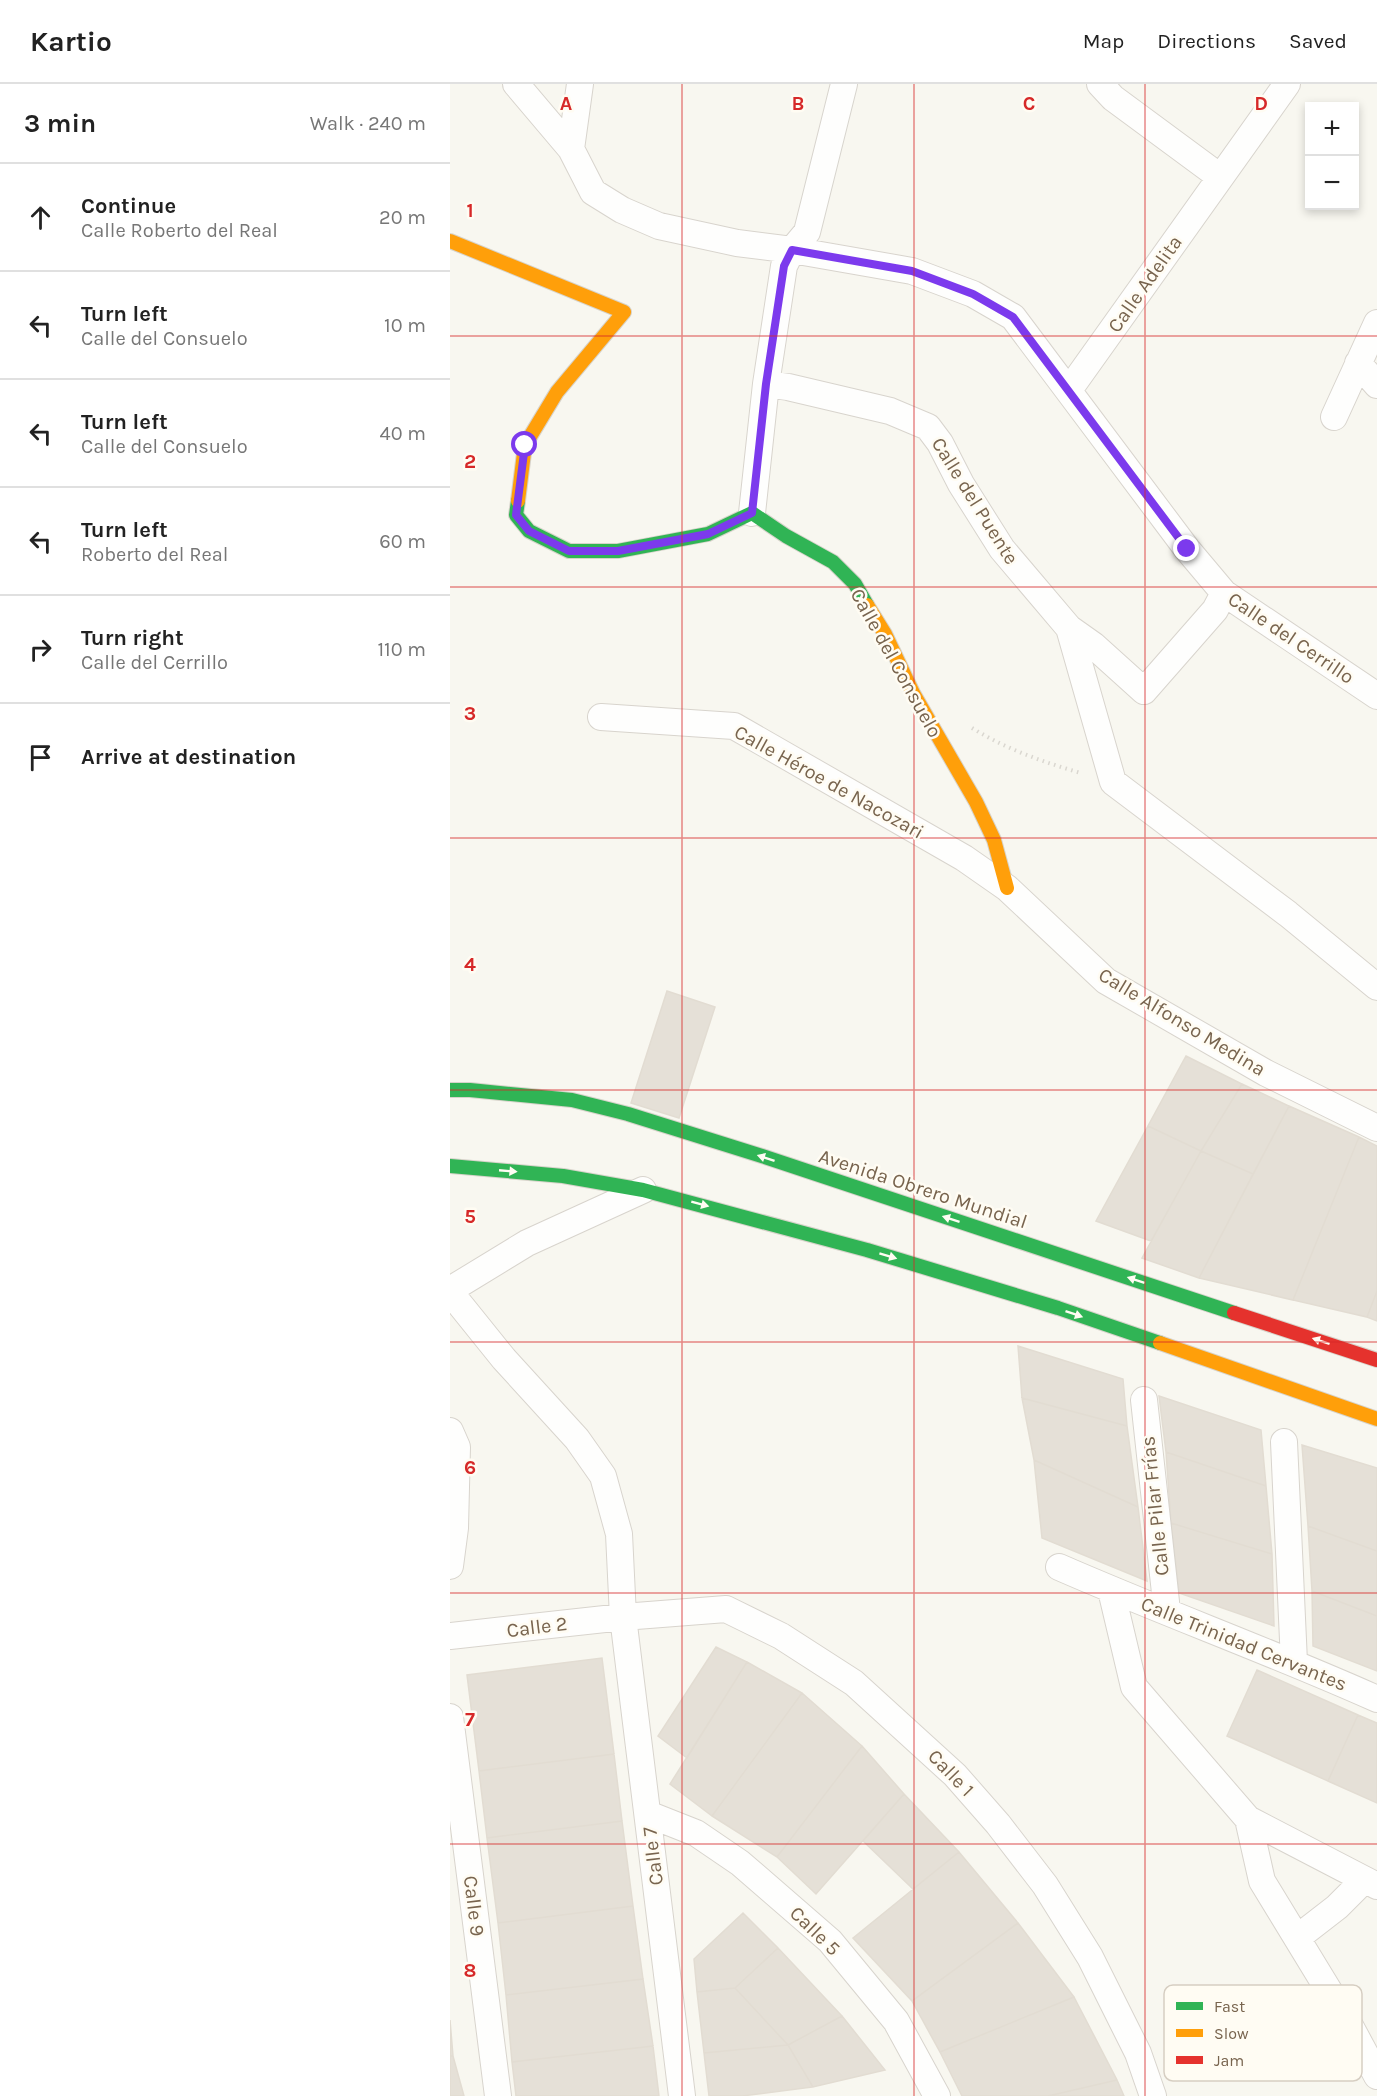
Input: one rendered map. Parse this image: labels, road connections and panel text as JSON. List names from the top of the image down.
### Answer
{
  "streets": {
    "main road": ["Calle del Consuelo", "Avenida Obrero Mundial"],
    "street": [
      "Calle Adelita",
      "Calle del Puente",
      "Calle del Cerrillo",
      "Calle Héroe de Nacozari",
      "Calle Alfonso Medina",
      "Calle Pilar Frías",
      "Calle 2",
      "Calle Trinidad Cervantes",
      "Calle 1",
      "Calle 7",
      "Calle 9",
      "Calle 5"
    ]
  },
  "crossings": [
    ["Calle Adelita", "Calle del Cerrillo"],
    ["Calle del Puente", "Calle del Cerrillo"],
    ["Calle del Consuelo", "Calle Héroe de Nacozari"],
    ["Calle del Consuelo", "Calle Alfonso Medina"],
    ["Calle Héroe de Nacozari", "Calle Alfonso Medina"],
    ["Calle Pilar Frías", "Calle Trinidad Cervantes"],
    ["Calle 2", "Calle 1"],
    ["Calle 2", "Calle 7"],
    ["Calle 1", "Calle 7"],
    ["Calle 7", "Calle 5"]
  ],
  "legend": ["Fast", "Slow", "Jam"],
  "page": {
    "header": "Kartio",
    "nav": ["Map", "Directions", "Saved"],
    "heading": ["3 min", "Walk · 240 m"],
    "map_buttons": ["+", "−"],
    "list": [
      ["Continue", "Calle Roberto del Real", "20 m"],
      ["Turn left", "Calle del Consuelo", "10 m"],
      ["Turn left", "Calle del Consuelo", "40 m"],
      ["Turn left", "Roberto del Real", "60 m"],
      ["Turn right", "Calle del Cerrillo", "110 m"],
      "Arrive at destination"
    ]
  },
  "grid": {
    "columns": [
      "A",
      "B",
      "C",
      "D"
    ],
    "rows": [
      "1",
      "2",
      "3",
      "4",
      "5",
      "6",
      "7",
      "8"
    ]
  }
}
